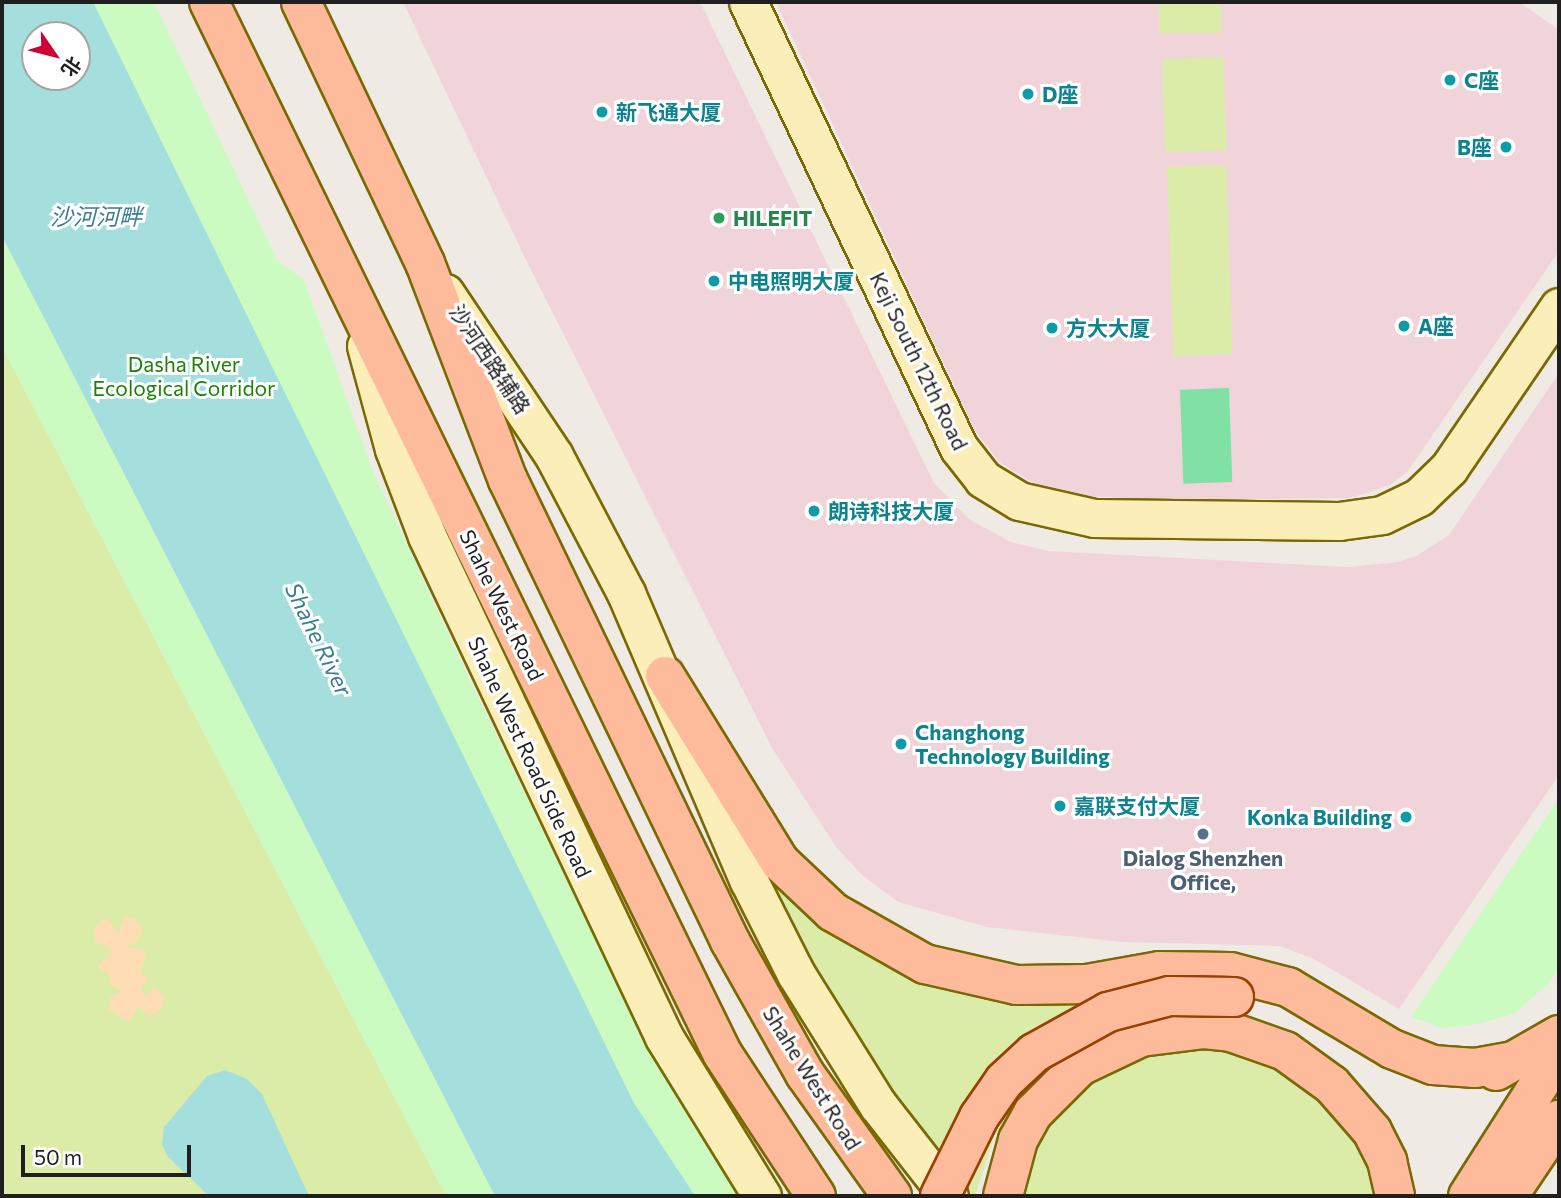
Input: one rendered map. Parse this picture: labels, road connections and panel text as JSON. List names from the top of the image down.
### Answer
{
  "streets": {
    "main road": ["Keji South 12th Road", "Shahe West Road", "Shahe West Road Side Road"]
  },
  "crossings": [
    ["Shahe West Road", "Shahe West Road Side Road"]
  ],
  "water": ["沙河河畔", "Shahe River"],
  "parks": ["Dasha River Ecological Corridor"],
  "places": [
    "C座",
    "D座",
    "新飞通大厦",
    "B座",
    "HILEFIT",
    "中电照明大厦",
    "A座",
    "方大大厦",
    "朗诗科技大厦",
    "Changhong Technology Building",
    "嘉联支付大厦",
    "Konka Building",
    "Dialog Shenzhen Office,"
  ],
  "scale_bar": "50 m",
  "north": "bottom right"
}
